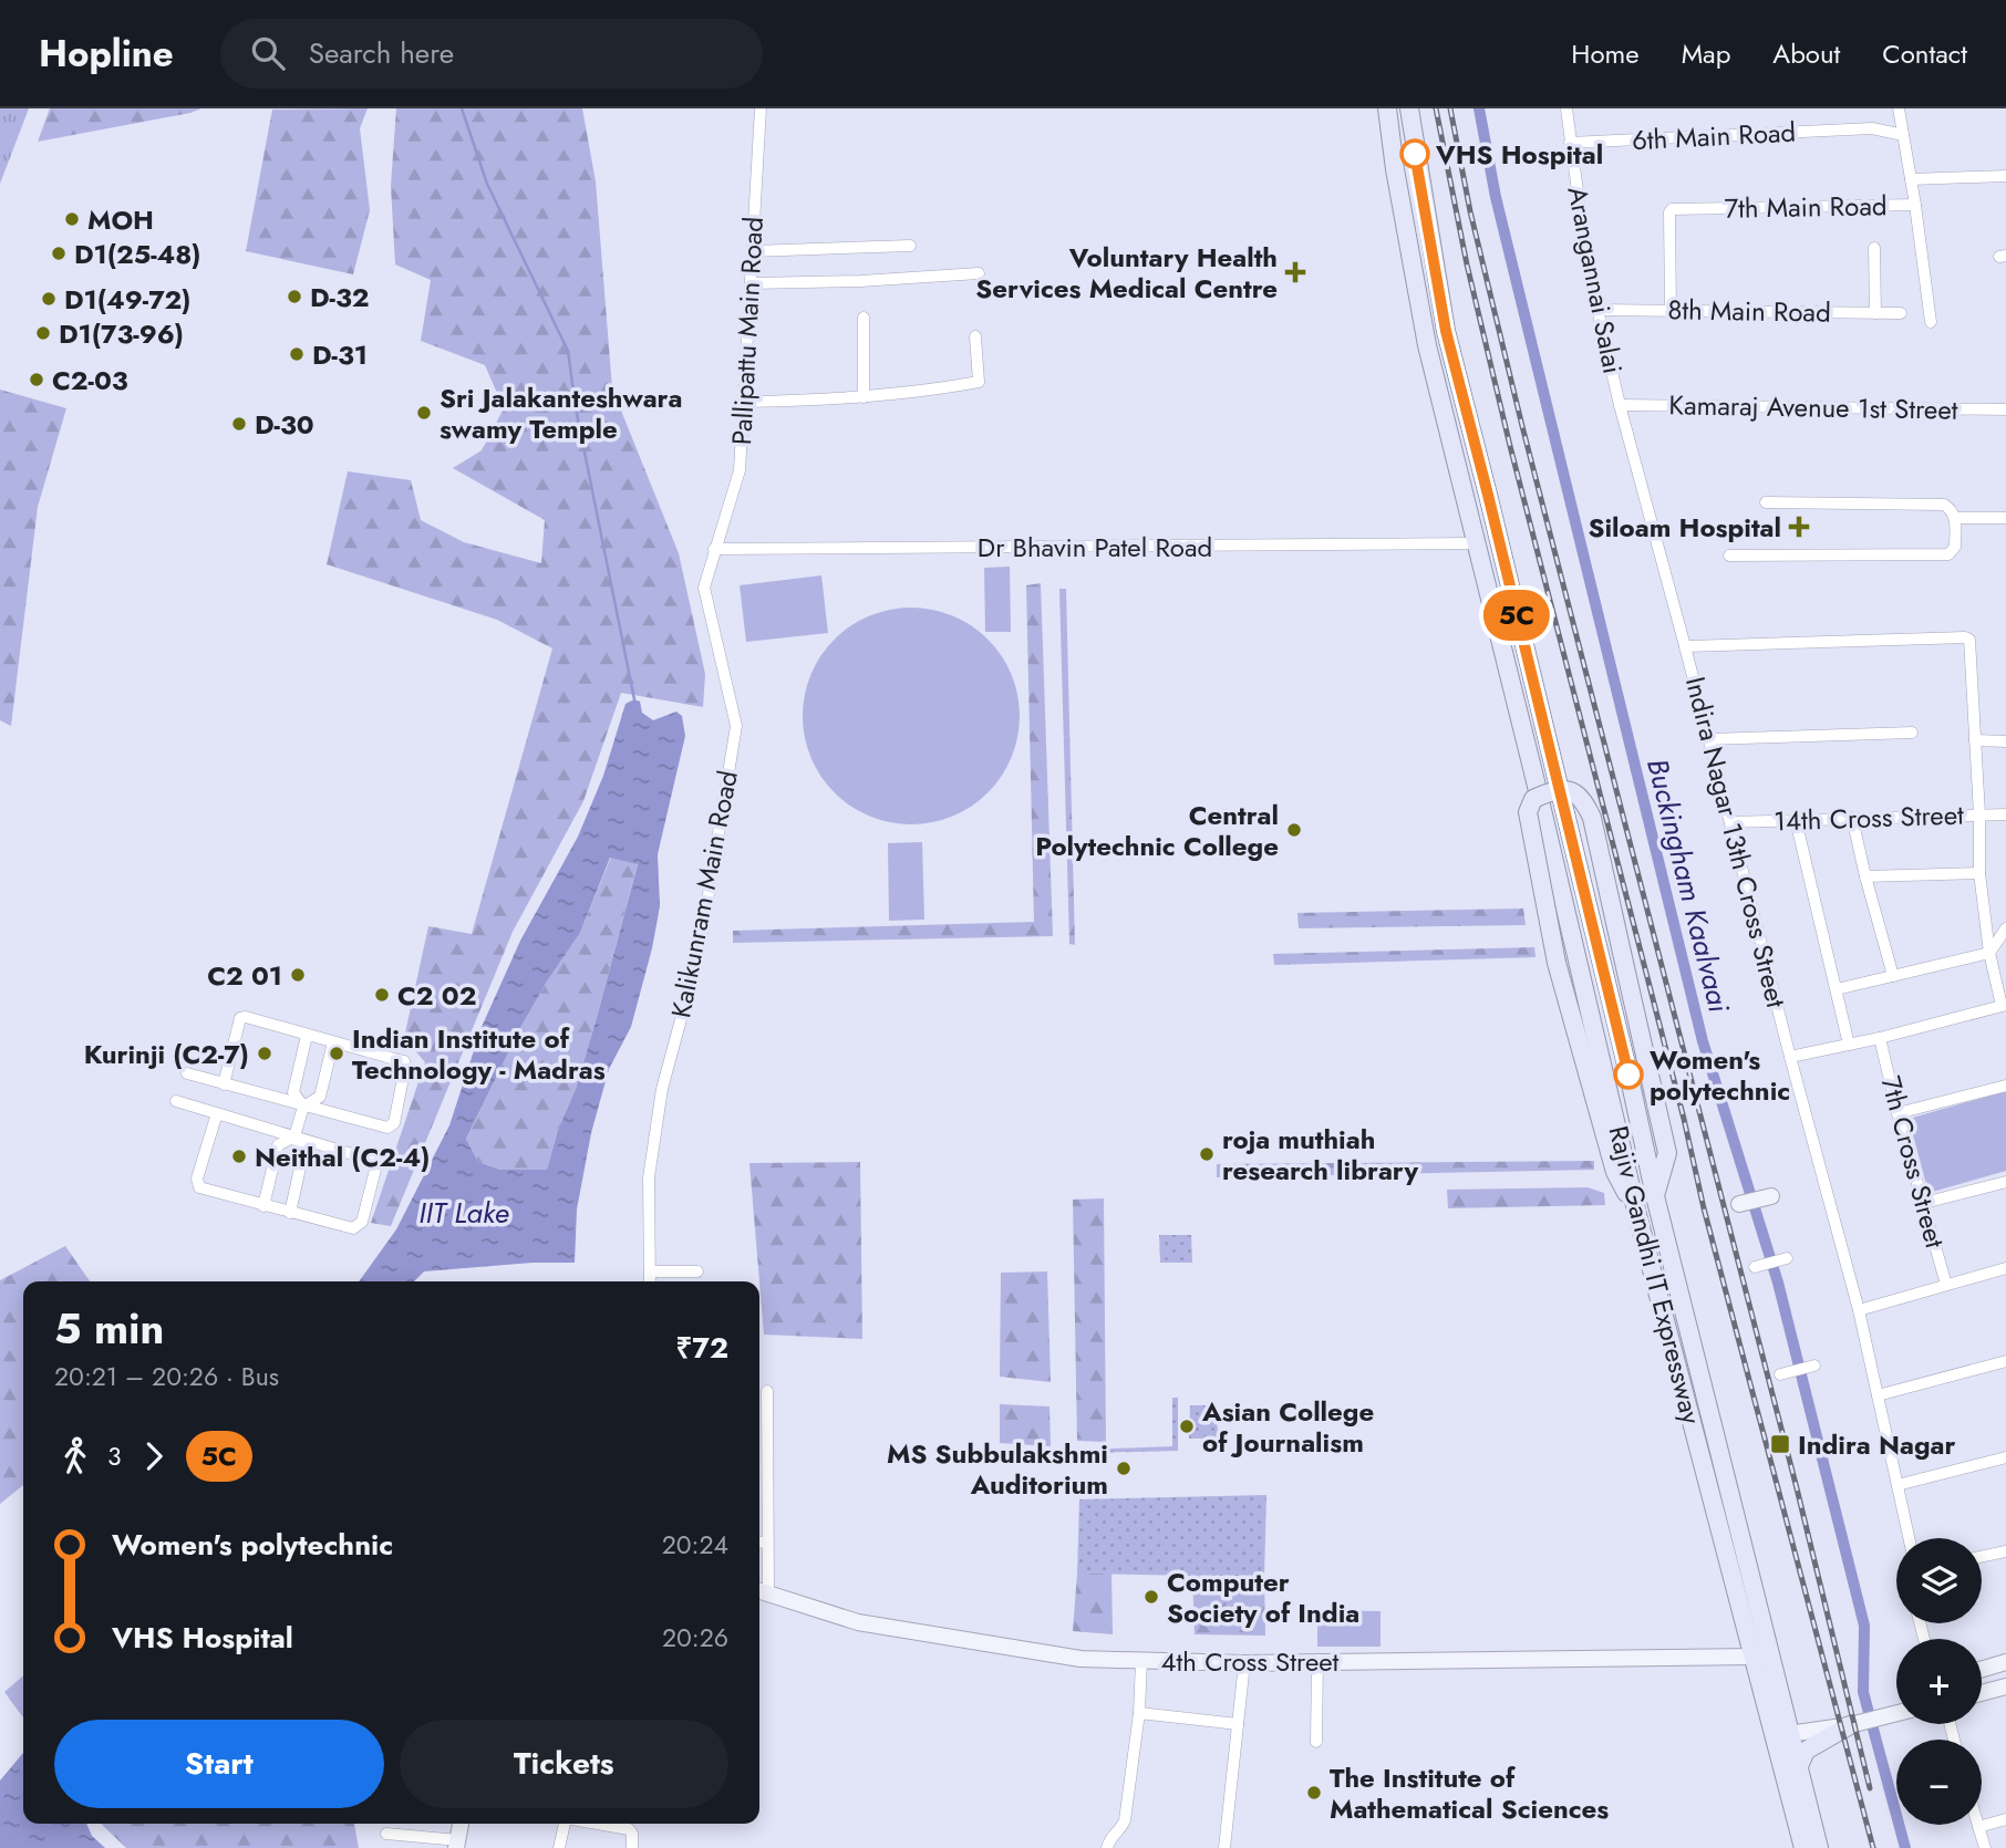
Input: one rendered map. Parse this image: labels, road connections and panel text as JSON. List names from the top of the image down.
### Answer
{
  "streets": {
    "main road": ["Rajiv Gandhi IT Expressway"],
    "street": [
      "6th Main Road",
      "7th Main Road",
      "Arangannai Salai",
      "8th Main Road",
      "Pallipattu Main Road",
      "Kamaraj Avenue 1st Street",
      "Dr Bhavin Patel Road",
      "14th Cross Street",
      "Indira Nagar 13th Cross Street",
      "Kalikunram Main Road",
      "7th Cross Street",
      "4th Cross Street"
    ]
  },
  "crossings": [
    ["6th Main Road", "Arangannai Salai"],
    ["7th Main Road", "8th Main Road"],
    ["Arangannai Salai", "8th Main Road"],
    ["Arangannai Salai", "Kamaraj Avenue 1st Street"],
    ["Arangannai Salai", "Indira Nagar 13th Cross Street"],
    ["Pallipattu Main Road", "Dr Bhavin Patel Road"],
    ["Pallipattu Main Road", "Kalikunram Main Road"],
    ["Kamaraj Avenue 1st Street", "Indira Nagar 13th Cross Street"],
    ["Dr Bhavin Patel Road", "Kalikunram Main Road"],
    ["Dr Bhavin Patel Road", "Rajiv Gandhi IT Expressway"],
    ["14th Cross Street", "Indira Nagar 13th Cross Street"],
    ["Rajiv Gandhi IT Expressway", "4th Cross Street"]
  ],
  "water": ["Buckingham Kaalvaai", "IIT Lake"],
  "places": {
    "other": [
      "VHS Hospital",
      "MOH",
      "D1(25-48)",
      "D-32",
      "D1(49-72)",
      "D1(73-96)",
      "D-31",
      "C2-03",
      "Sri Jalakanteshwara swamy Temple",
      "D-30",
      "Central Polytechnic College",
      "C2 01",
      "C2 02",
      "Kurinji (C2-7)",
      "Indian Institute of Technology - Madras",
      "Women's polytechnic",
      "roja muthiah research library",
      "Neithal (C2-4)",
      "Asian College of Journalism",
      "MS Subbulakshmi Auditorium",
      "Computer Society of India",
      "The Institute of Mathematical Sciences"
    ],
    "health": ["Voluntary Health Services Medical Centre", "Siloam Hospital"],
    "transit": ["Indira Nagar"]
  },
  "lines": ["bus line 5C"],
  "page": {
    "header": "Hopline",
    "search": "Search here",
    "nav": [
      "Home",
      "Map",
      "About",
      "Contact"
    ],
    "on_map": "5C",
    "heading": ["5 min", "20:21 – 20:26 · Bus", "₹72"],
    "legs": ["3", "5C"],
    "list": [
      {
        "name": "Women's polytechnic",
        "value": "20:24"
      },
      {
        "name": "VHS Hospital",
        "value": "20:26"
      }
    ],
    "map_buttons": ["+", "−"],
    "buttons": ["Start", "Tickets"]
  }
}
